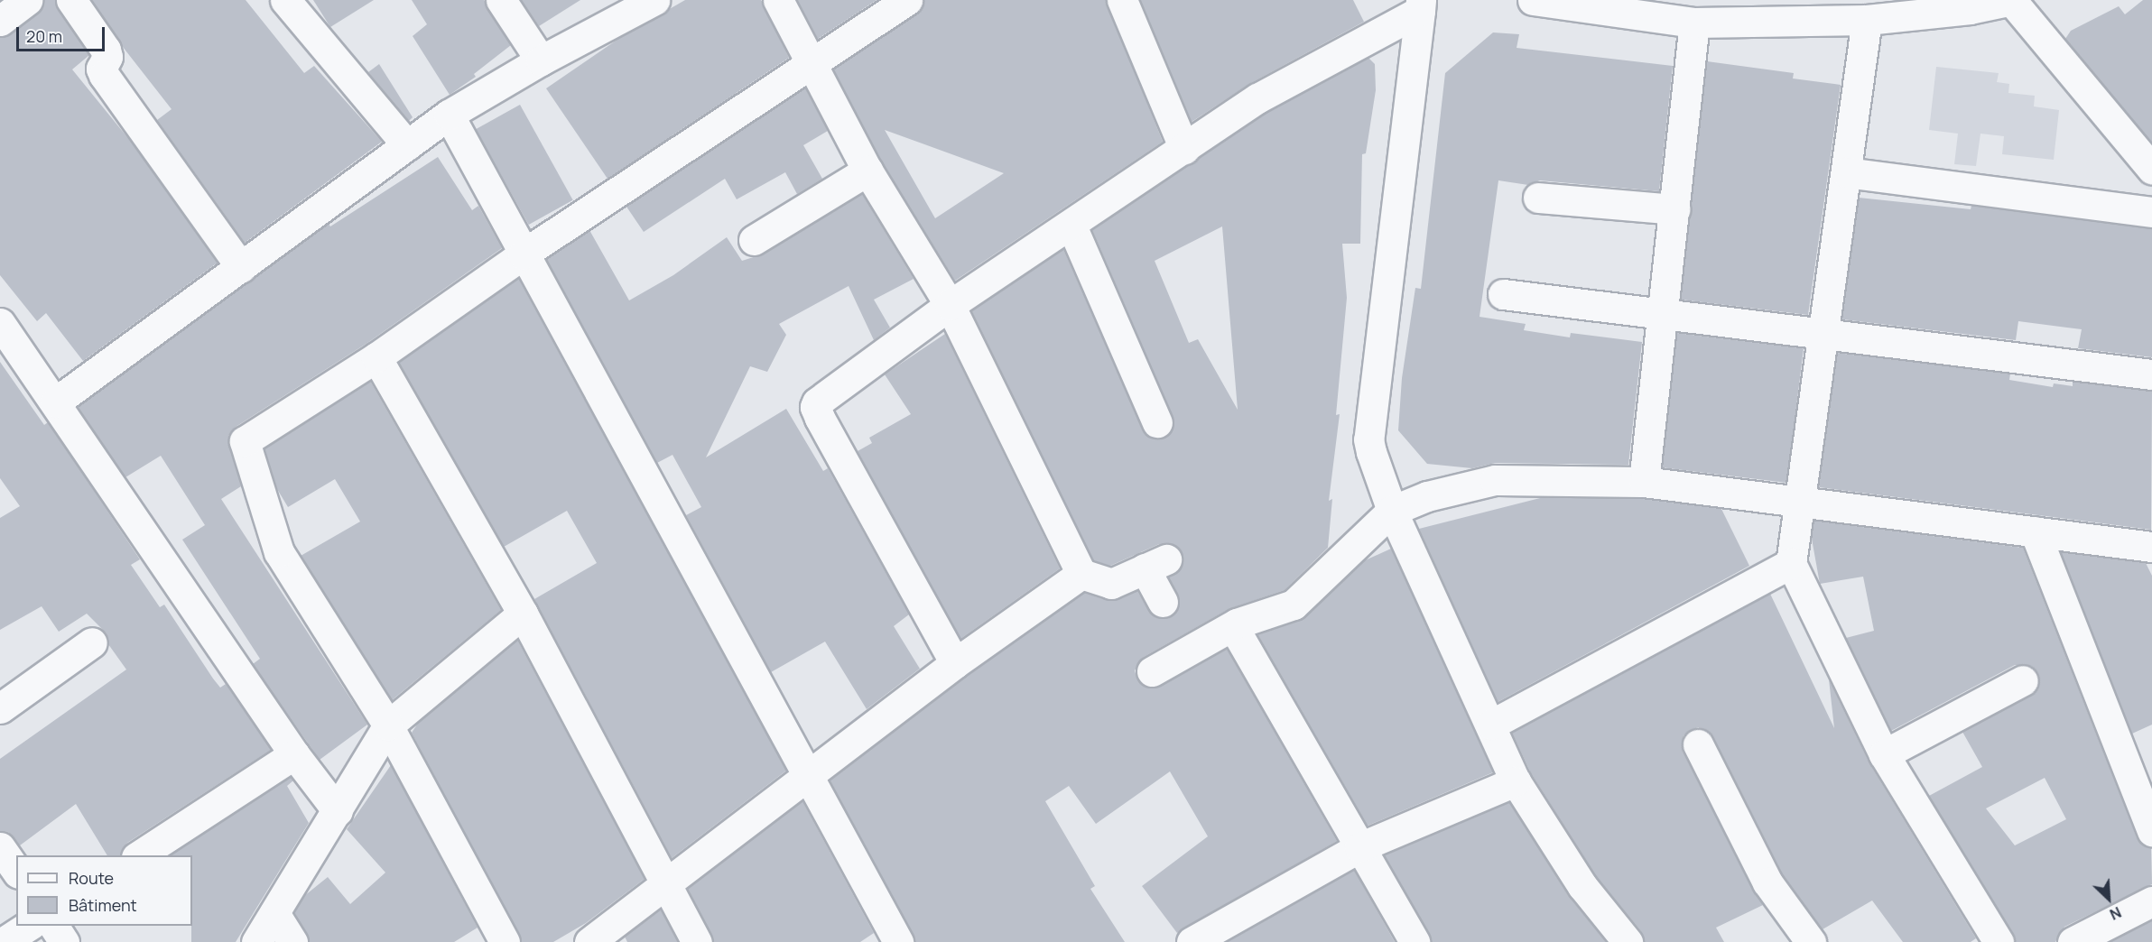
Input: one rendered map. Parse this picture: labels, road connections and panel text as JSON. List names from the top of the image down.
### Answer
{
  "legend": ["Route", "Bâtiment"],
  "scale_bar": "20 m",
  "north": "bottom right"
}
